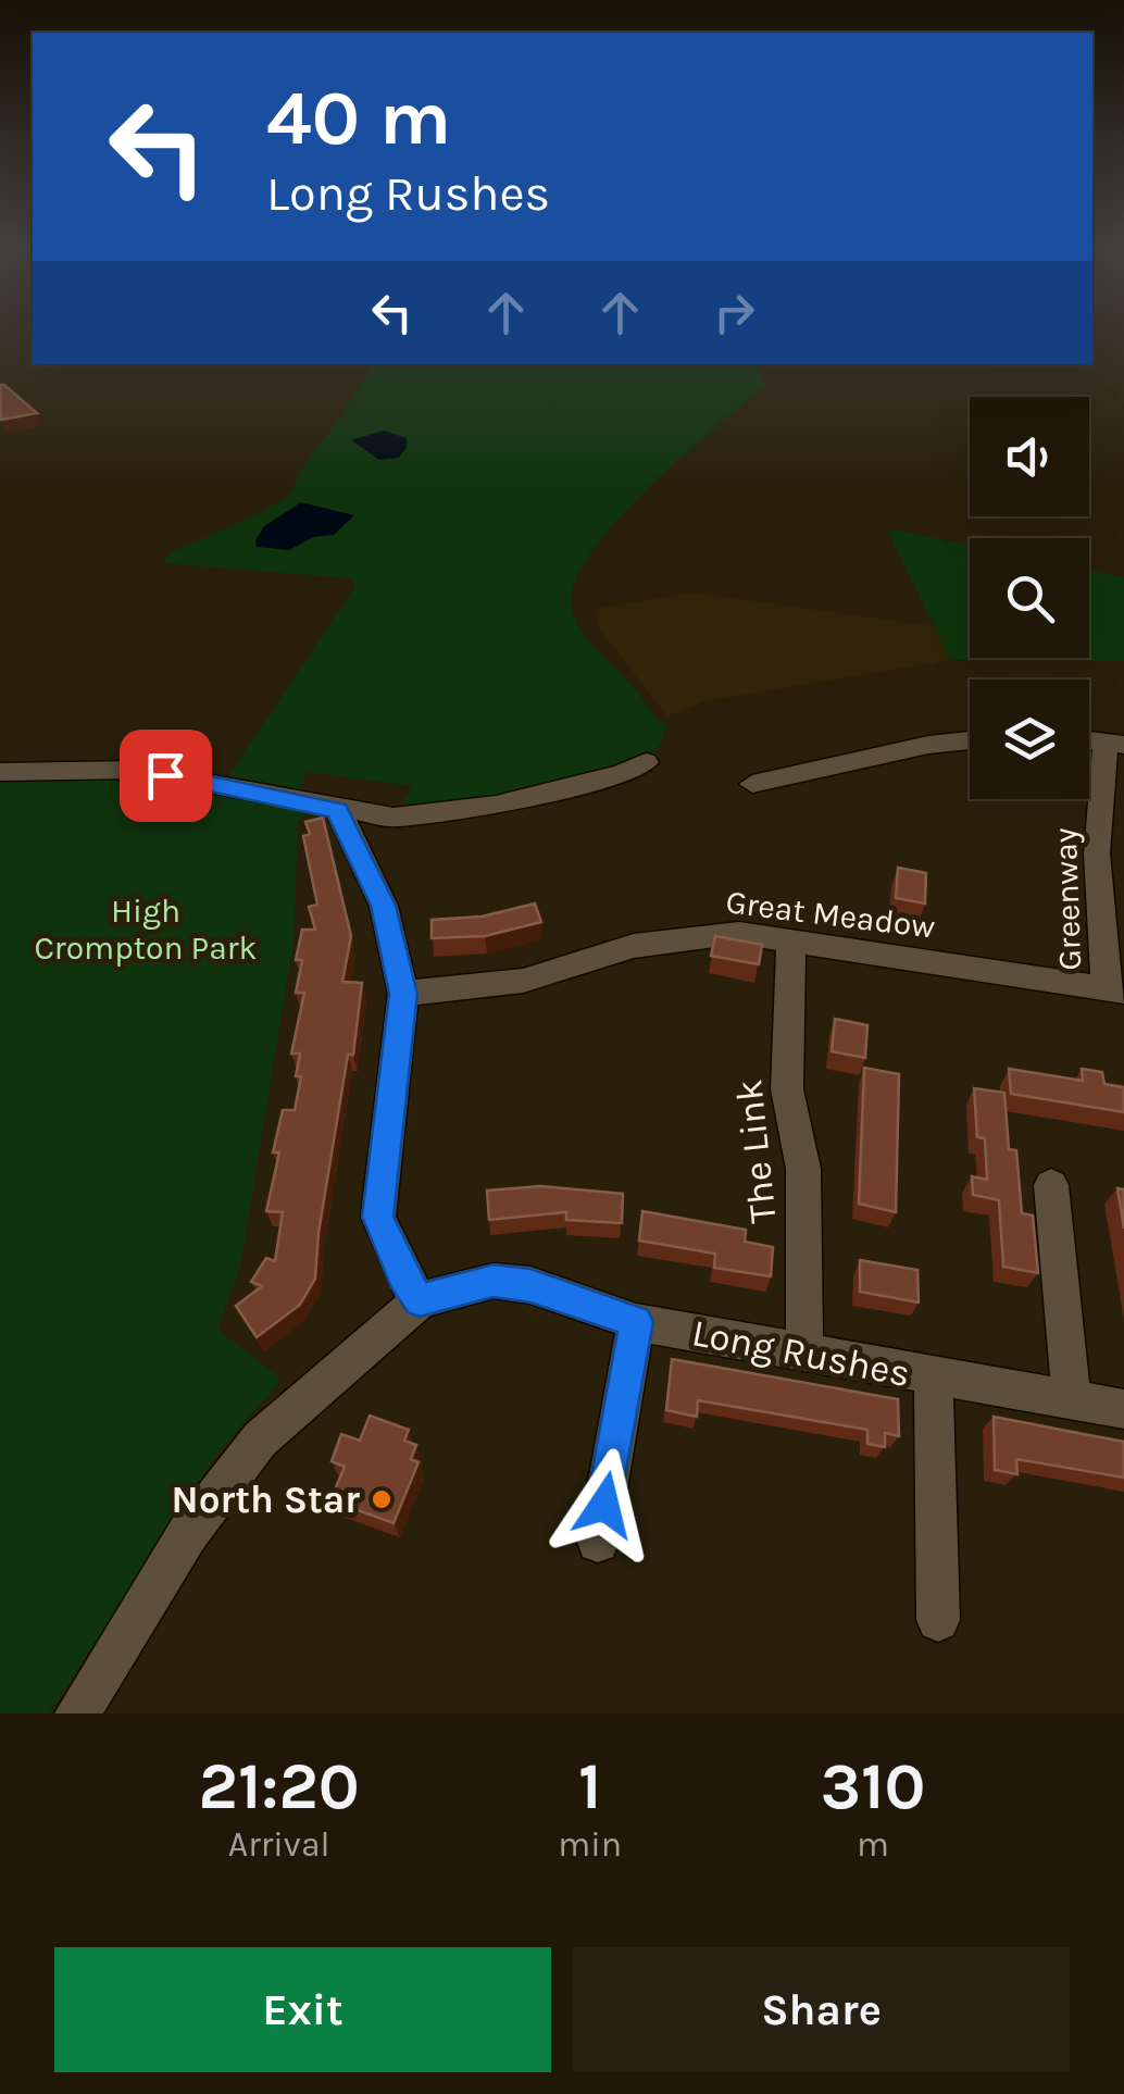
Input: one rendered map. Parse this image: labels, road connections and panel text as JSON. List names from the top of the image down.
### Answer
{
  "streets": {
    "street": [
      "Greenway",
      "Great Meadow",
      "The Link",
      "Long Rushes"
    ]
  },
  "crossings": [
    ["Greenway", "Great Meadow"],
    ["Great Meadow", "The Link"],
    ["The Link", "Long Rushes"]
  ],
  "parks": ["High Crompton Park"],
  "places": ["North Star"],
  "page": {
    "turn": ["40 m", "Long Rushes"],
    "eta": [
      "21:20",
      "Arrival",
      "1",
      "min",
      "310",
      "m"
    ],
    "buttons": ["Exit", "Share"]
  }
}
